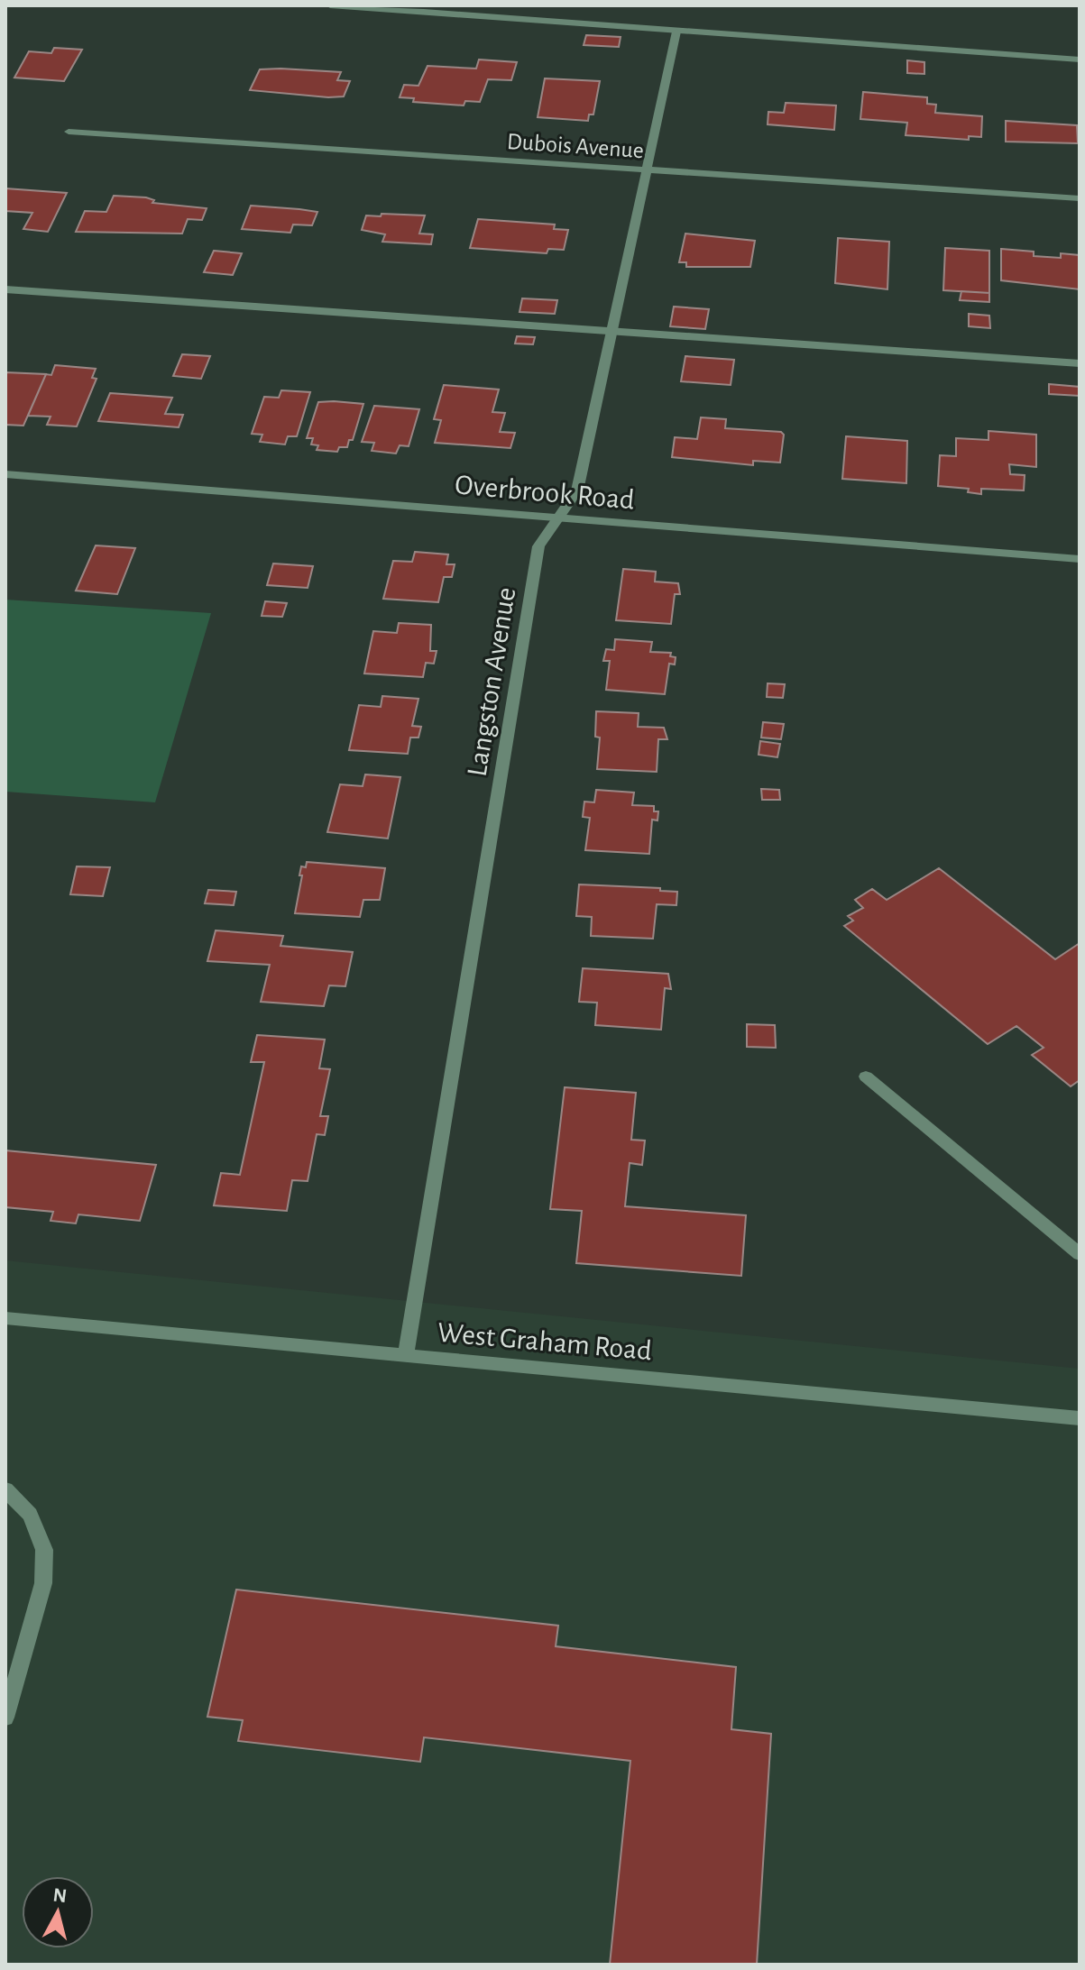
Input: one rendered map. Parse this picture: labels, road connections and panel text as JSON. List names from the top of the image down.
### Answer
{
  "streets": {
    "street": [
      "Dubois Avenue",
      "Overbrook Road",
      "Langston Avenue",
      "West Graham Road"
    ]
  },
  "crossings": [
    ["Dubois Avenue", "Langston Avenue"],
    ["Overbrook Road", "Langston Avenue"],
    ["Langston Avenue", "West Graham Road"]
  ],
  "north": "top"
}
